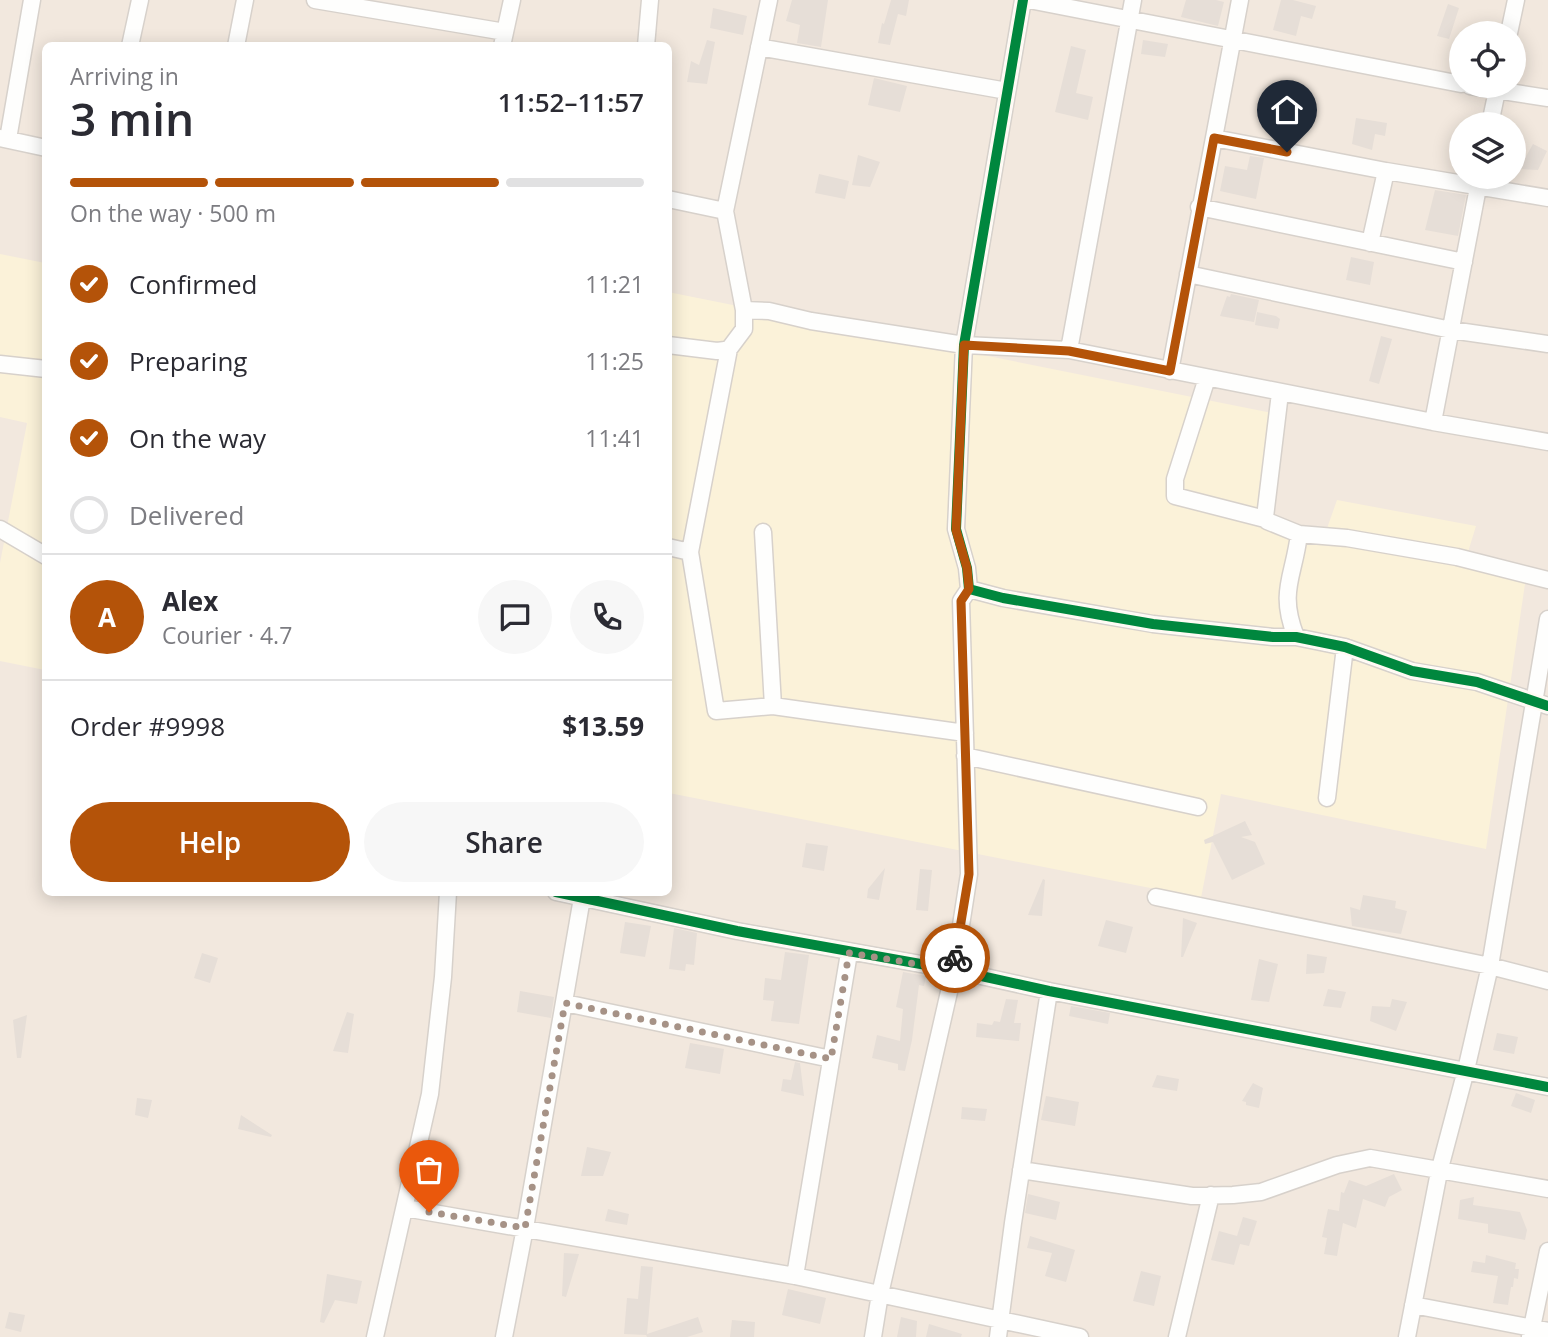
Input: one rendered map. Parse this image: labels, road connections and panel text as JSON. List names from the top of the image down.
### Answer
{
  "page": {
    "heading": ["3 min", "Arriving in", "11:52–11:57"],
    "panel": [
      "Alex",
      "Courier · 4.7",
      "Order #9998",
      "$13.59"
    ],
    "bar": "On the way · 500 m",
    "list": [
      ["Confirmed", "11:21"],
      ["Preparing", "11:25"],
      ["On the way", "11:41"],
      "Delivered"
    ],
    "round": "A",
    "buttons": ["Help", "Share"]
  }
}
